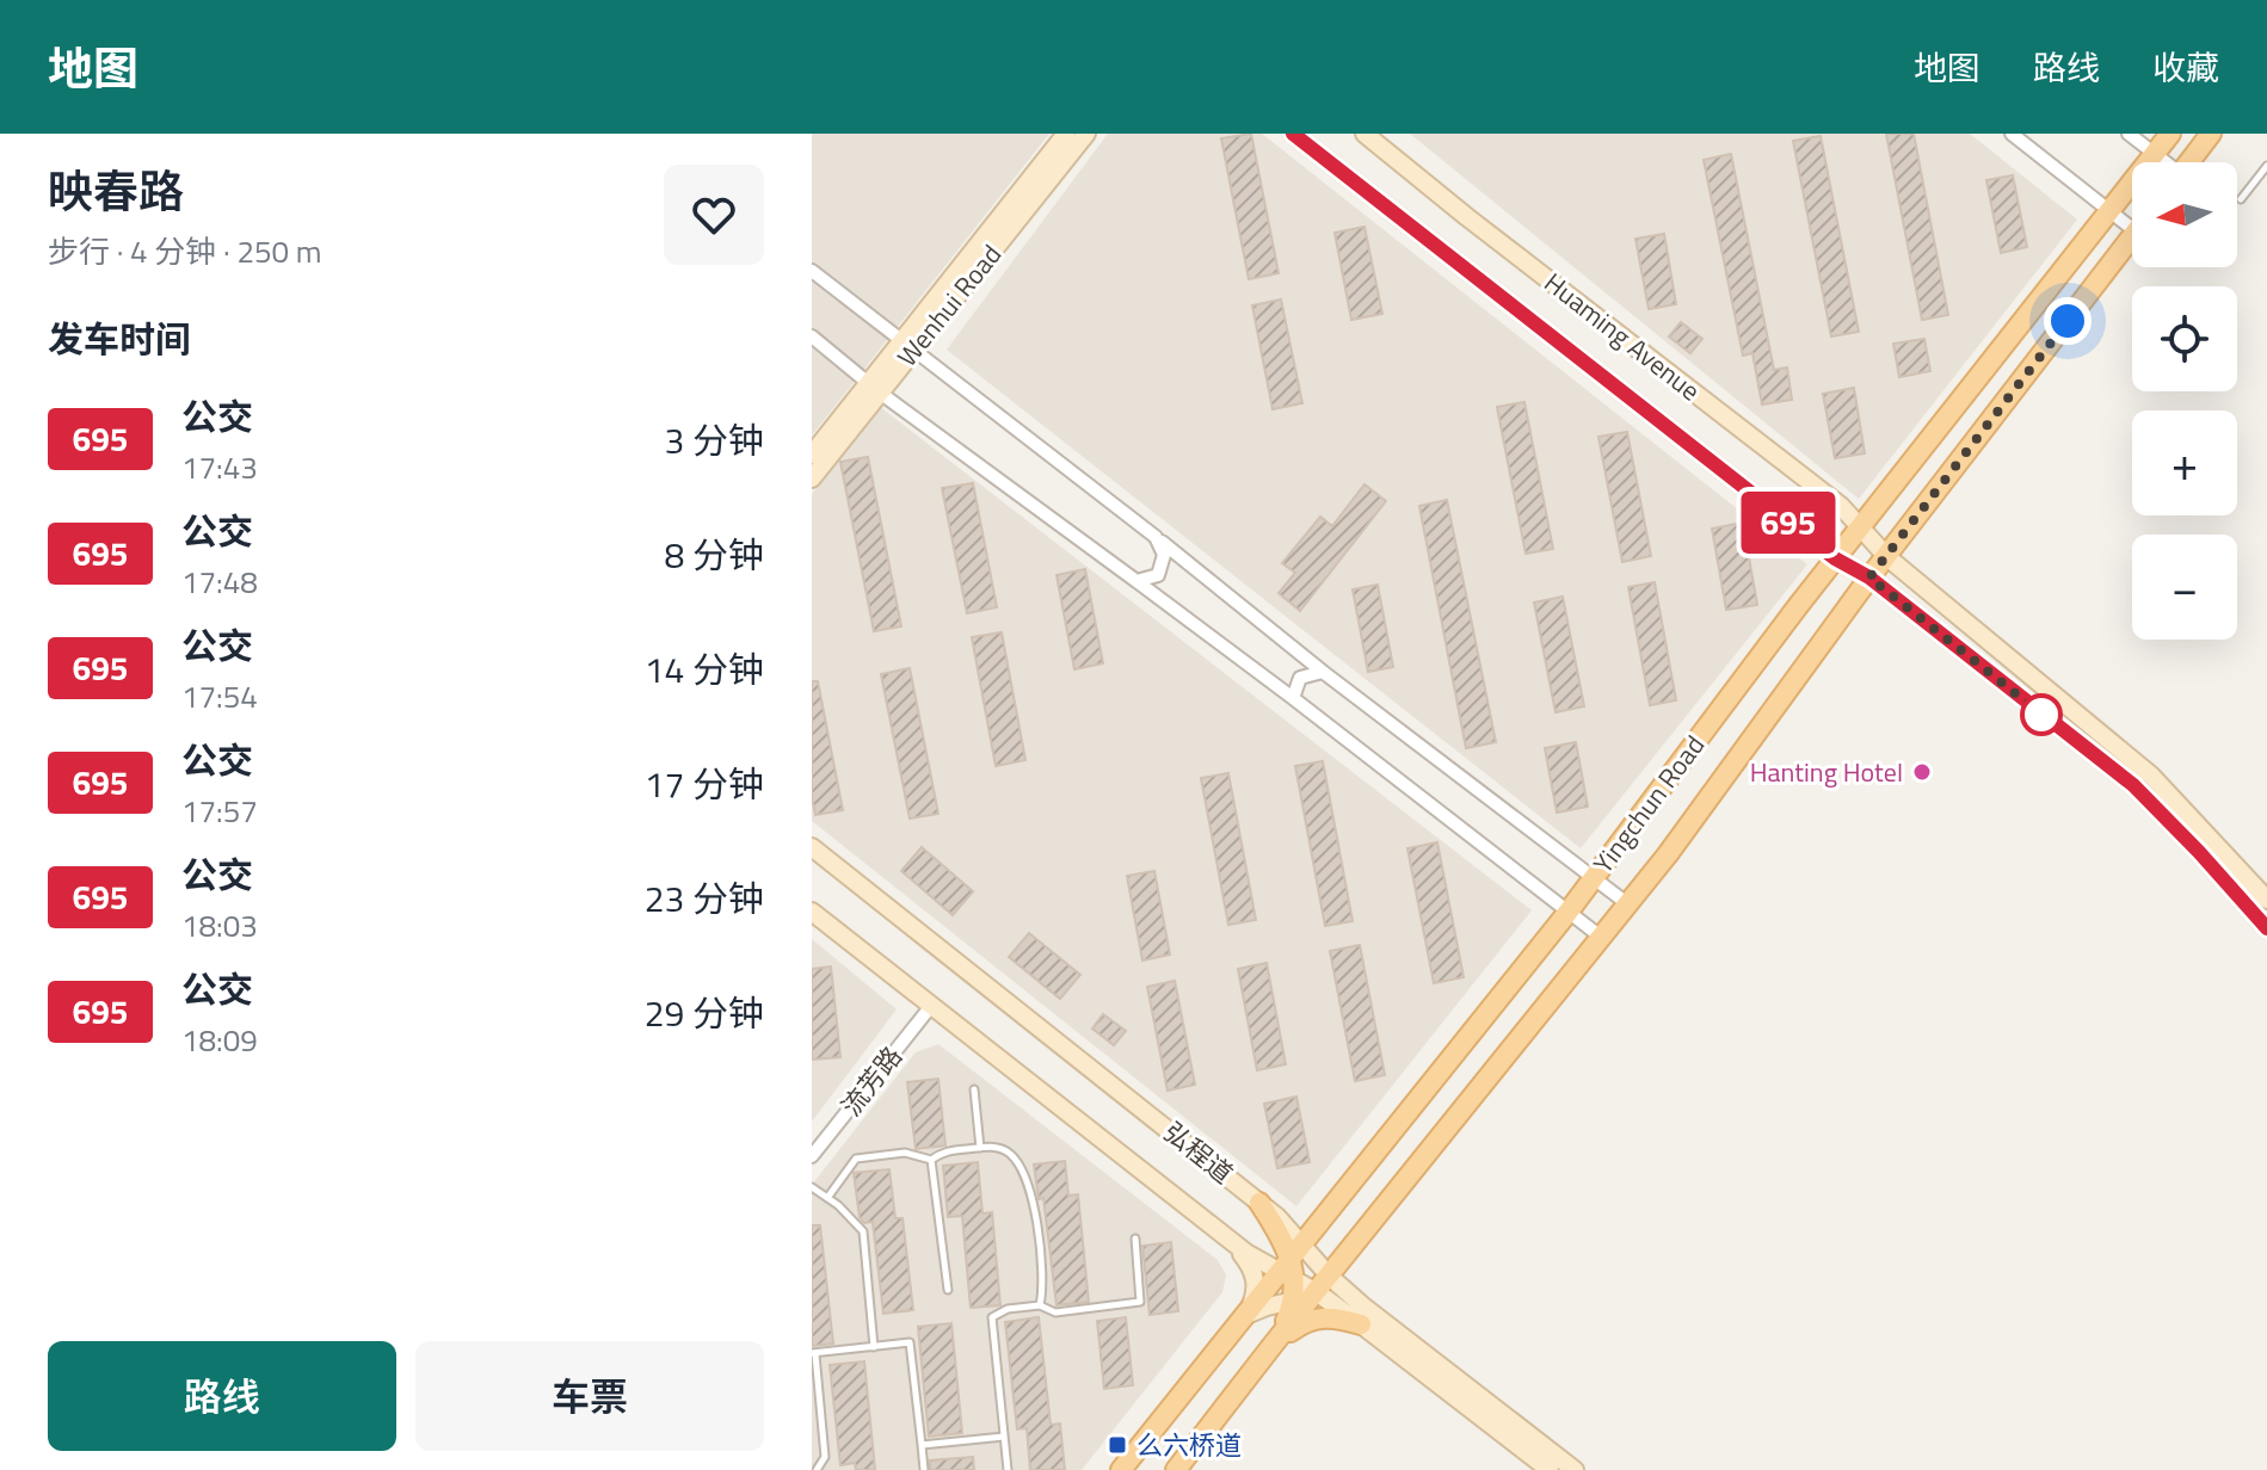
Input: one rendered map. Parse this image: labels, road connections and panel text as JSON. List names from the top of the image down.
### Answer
{
  "streets": {
    "main road": [
      "Wenhui Road",
      "Huaming Avenue",
      "Yingchun Road",
      "弘程道"
    ],
    "street": ["流芳路"]
  },
  "crossings": [
    ["Huaming Avenue", "Yingchun Road"],
    ["Yingchun Road", "弘程道"],
    ["流芳路", "弘程道"]
  ],
  "places": {
    "other": ["Hanting Hotel"],
    "transit": ["么六桥道"]
  },
  "lines": ["bus line 695"],
  "north": "left",
  "page": {
    "header": "地图",
    "nav": ["地图", "路线", "收藏"],
    "heading": [
      ["映春路", "步行 · 4 分钟 · 250 m"],
      "发车时间"
    ],
    "on_map": "695",
    "map_buttons": ["+", "−"],
    "list": [
      {
        "mark": "695",
        "name": "公交",
        "note": "17:43",
        "value": "3 分钟"
      },
      {
        "mark": "695",
        "name": "公交",
        "note": "17:48",
        "value": "8 分钟"
      },
      {
        "mark": "695",
        "name": "公交",
        "note": "17:54",
        "value": "14 分钟"
      },
      {
        "mark": "695",
        "name": "公交",
        "note": "17:57",
        "value": "17 分钟"
      },
      {
        "mark": "695",
        "name": "公交",
        "note": "18:03",
        "value": "23 分钟"
      },
      {
        "mark": "695",
        "name": "公交",
        "note": "18:09",
        "value": "29 分钟"
      }
    ],
    "buttons": ["路线", "车票"]
  }
}
